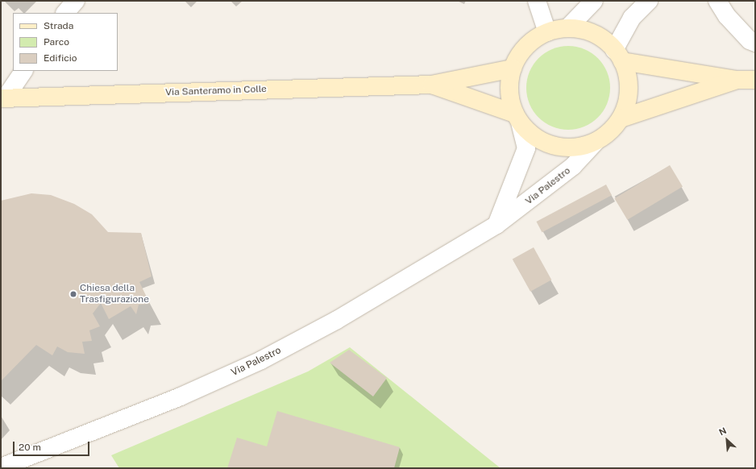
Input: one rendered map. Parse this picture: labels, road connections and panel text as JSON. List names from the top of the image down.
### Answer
{
  "streets": {
    "main road": ["Via Santeramo in Colle"],
    "street": ["Via Palestro"]
  },
  "places": ["Chiesa della Trasfigurazione"],
  "legend": ["Strada", "Parco", "Edificio"],
  "scale_bar": "20 m",
  "north": "top left"
}
